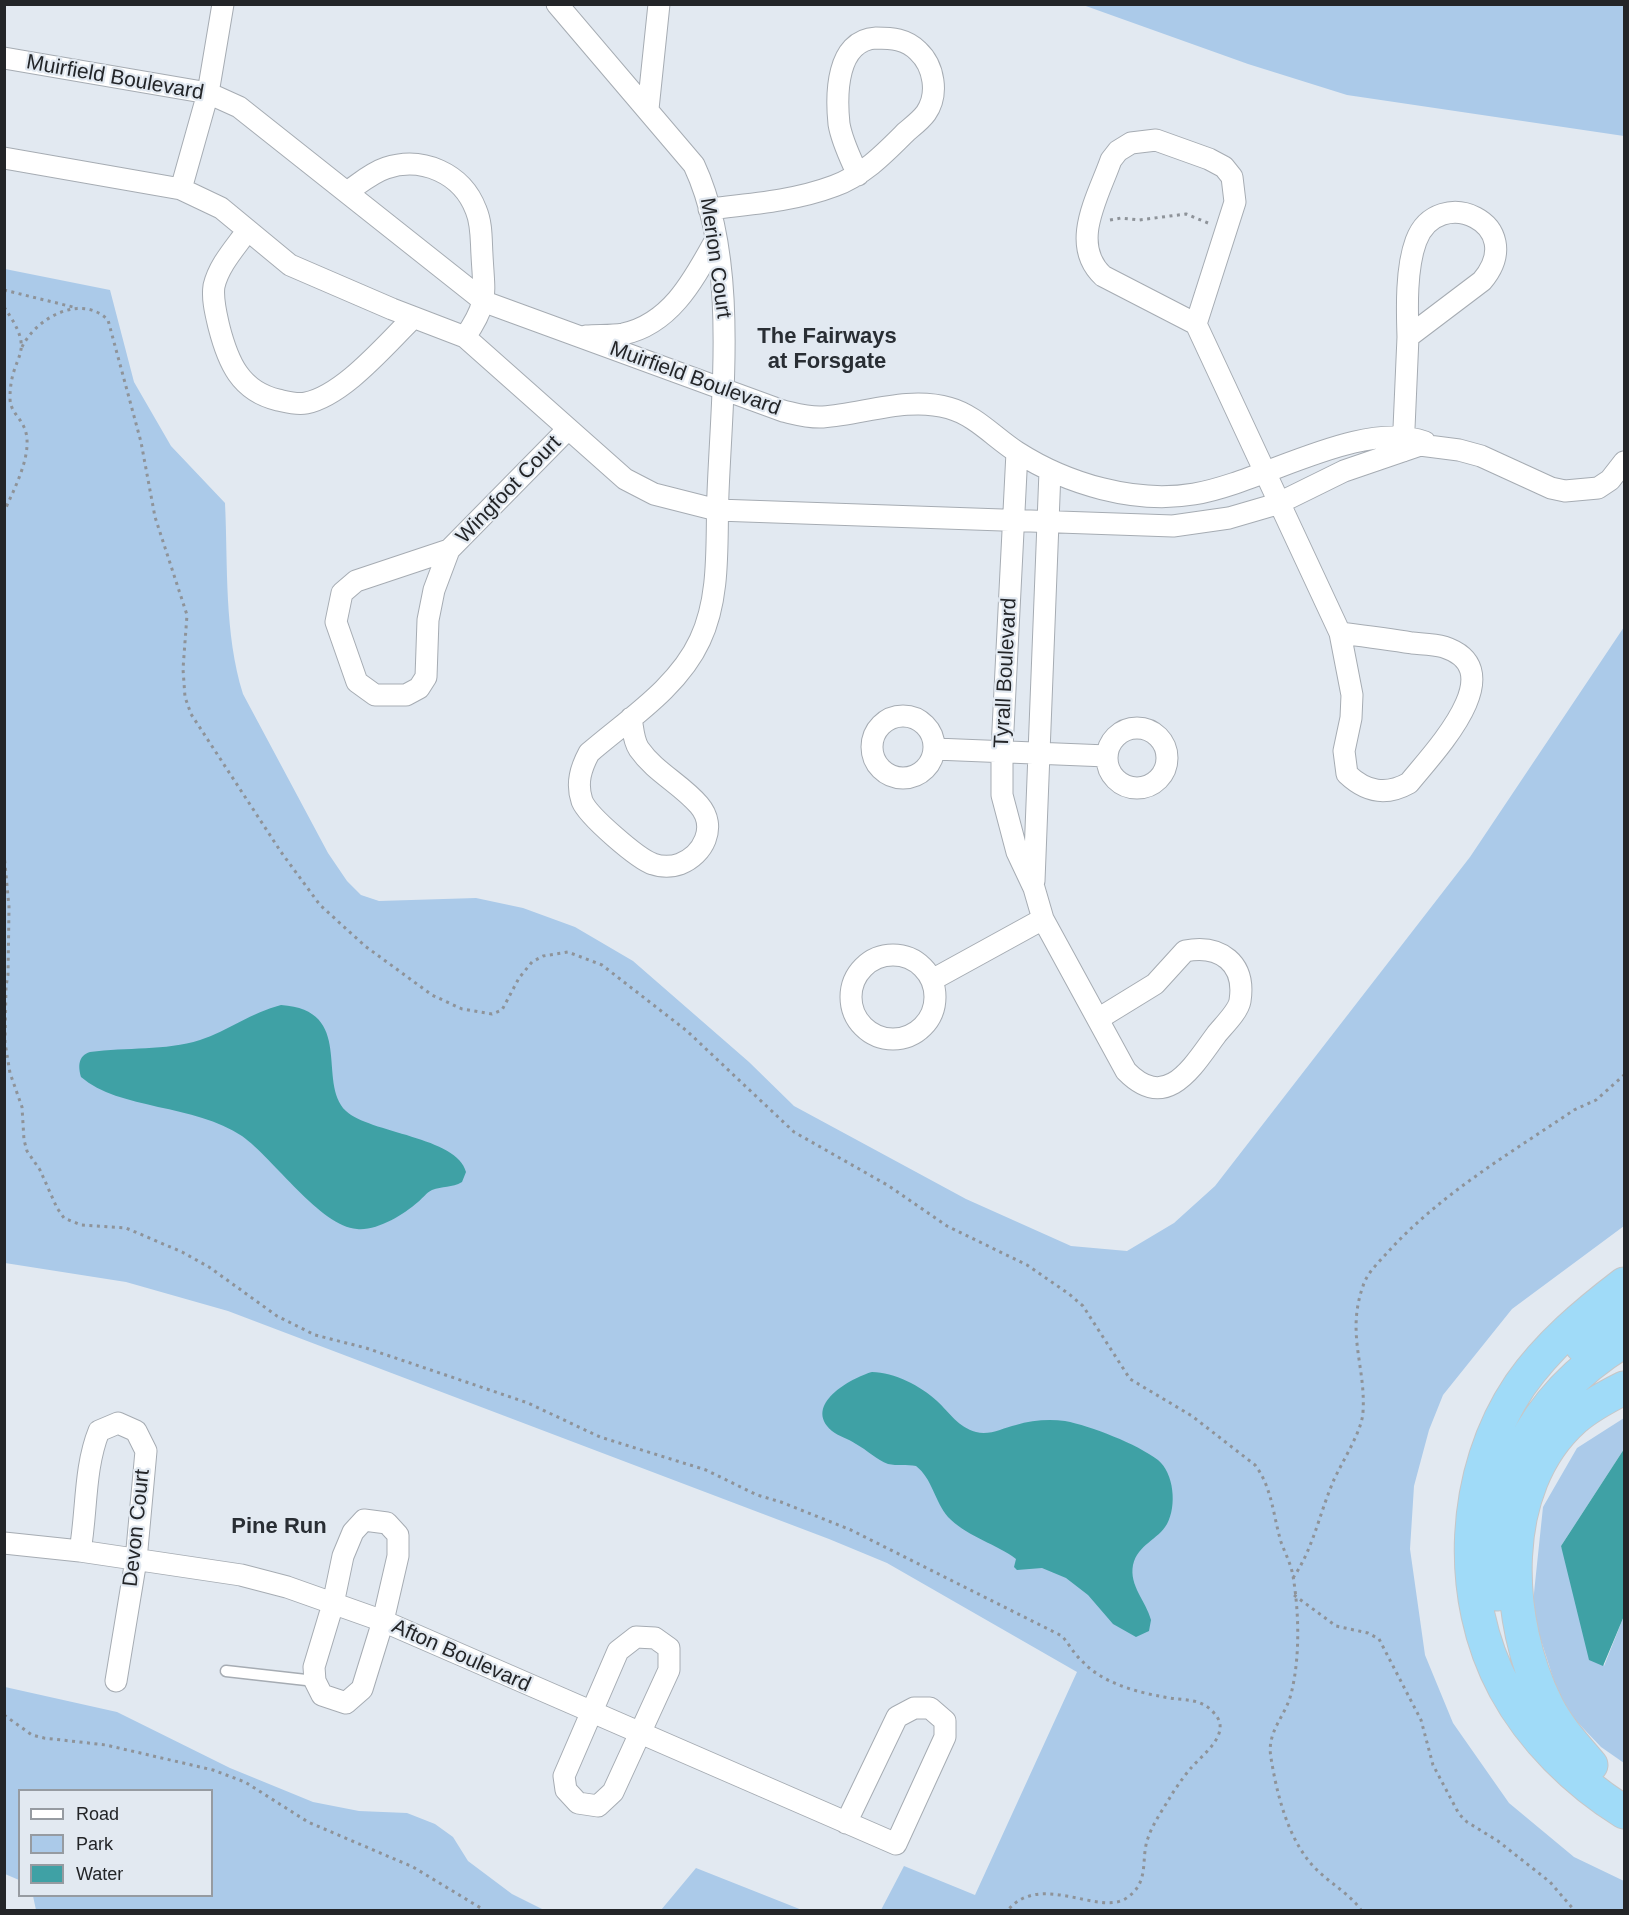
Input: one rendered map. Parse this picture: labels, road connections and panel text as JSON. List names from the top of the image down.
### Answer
{
  "streets": {
    "street": [
      "Muirfield Boulevard",
      "Merion Court",
      "Wingfoot Court",
      "Tyrall Boulevard",
      "Devon Court",
      "Afton Boulevard"
    ]
  },
  "crossings": [
    ["Muirfield Boulevard", "Merion Court"],
    ["Muirfield Boulevard", "Wingfoot Court"],
    ["Muirfield Boulevard", "Tyrall Boulevard"],
    ["Devon Court", "Afton Boulevard"]
  ],
  "districts": ["The Fairways at Forsgate", "Pine Run"],
  "legend": ["Road", "Park", "Water"]
}
